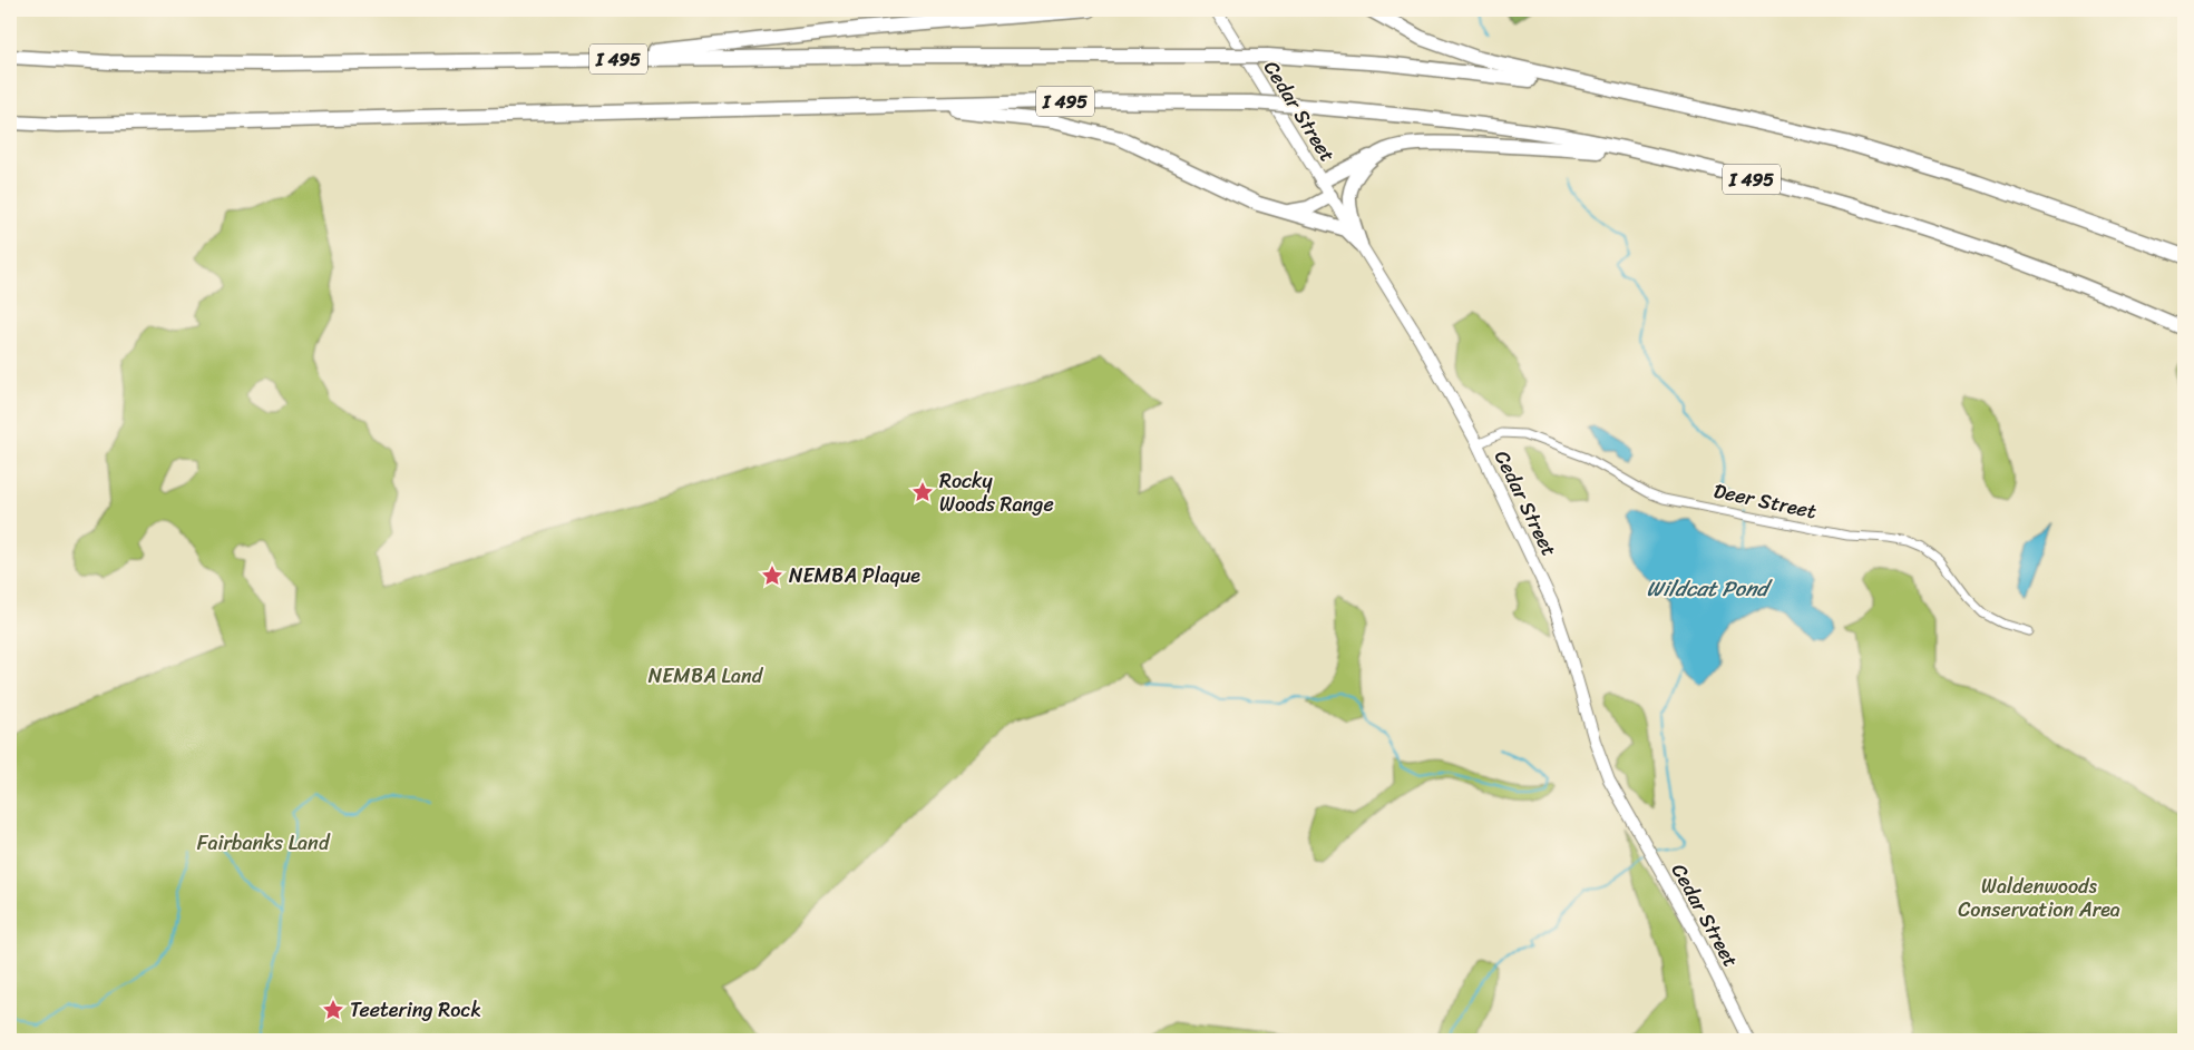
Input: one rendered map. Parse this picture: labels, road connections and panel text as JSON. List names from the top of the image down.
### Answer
{
  "streets": {
    "highway": ["I 495"],
    "main road": ["Cedar Street"],
    "street": ["Deer Street"]
  },
  "crossings": [
    ["Cedar Street", "Deer Street"]
  ],
  "water": ["Wildcat Pond"],
  "parks": ["NEMBA Land", "Fairbanks Land", "Waldenwoods Conservation Area"],
  "places": {
    "place": ["Rocky Woods Range", "NEMBA Plaque", "Teetering Rock"]
  }
}
